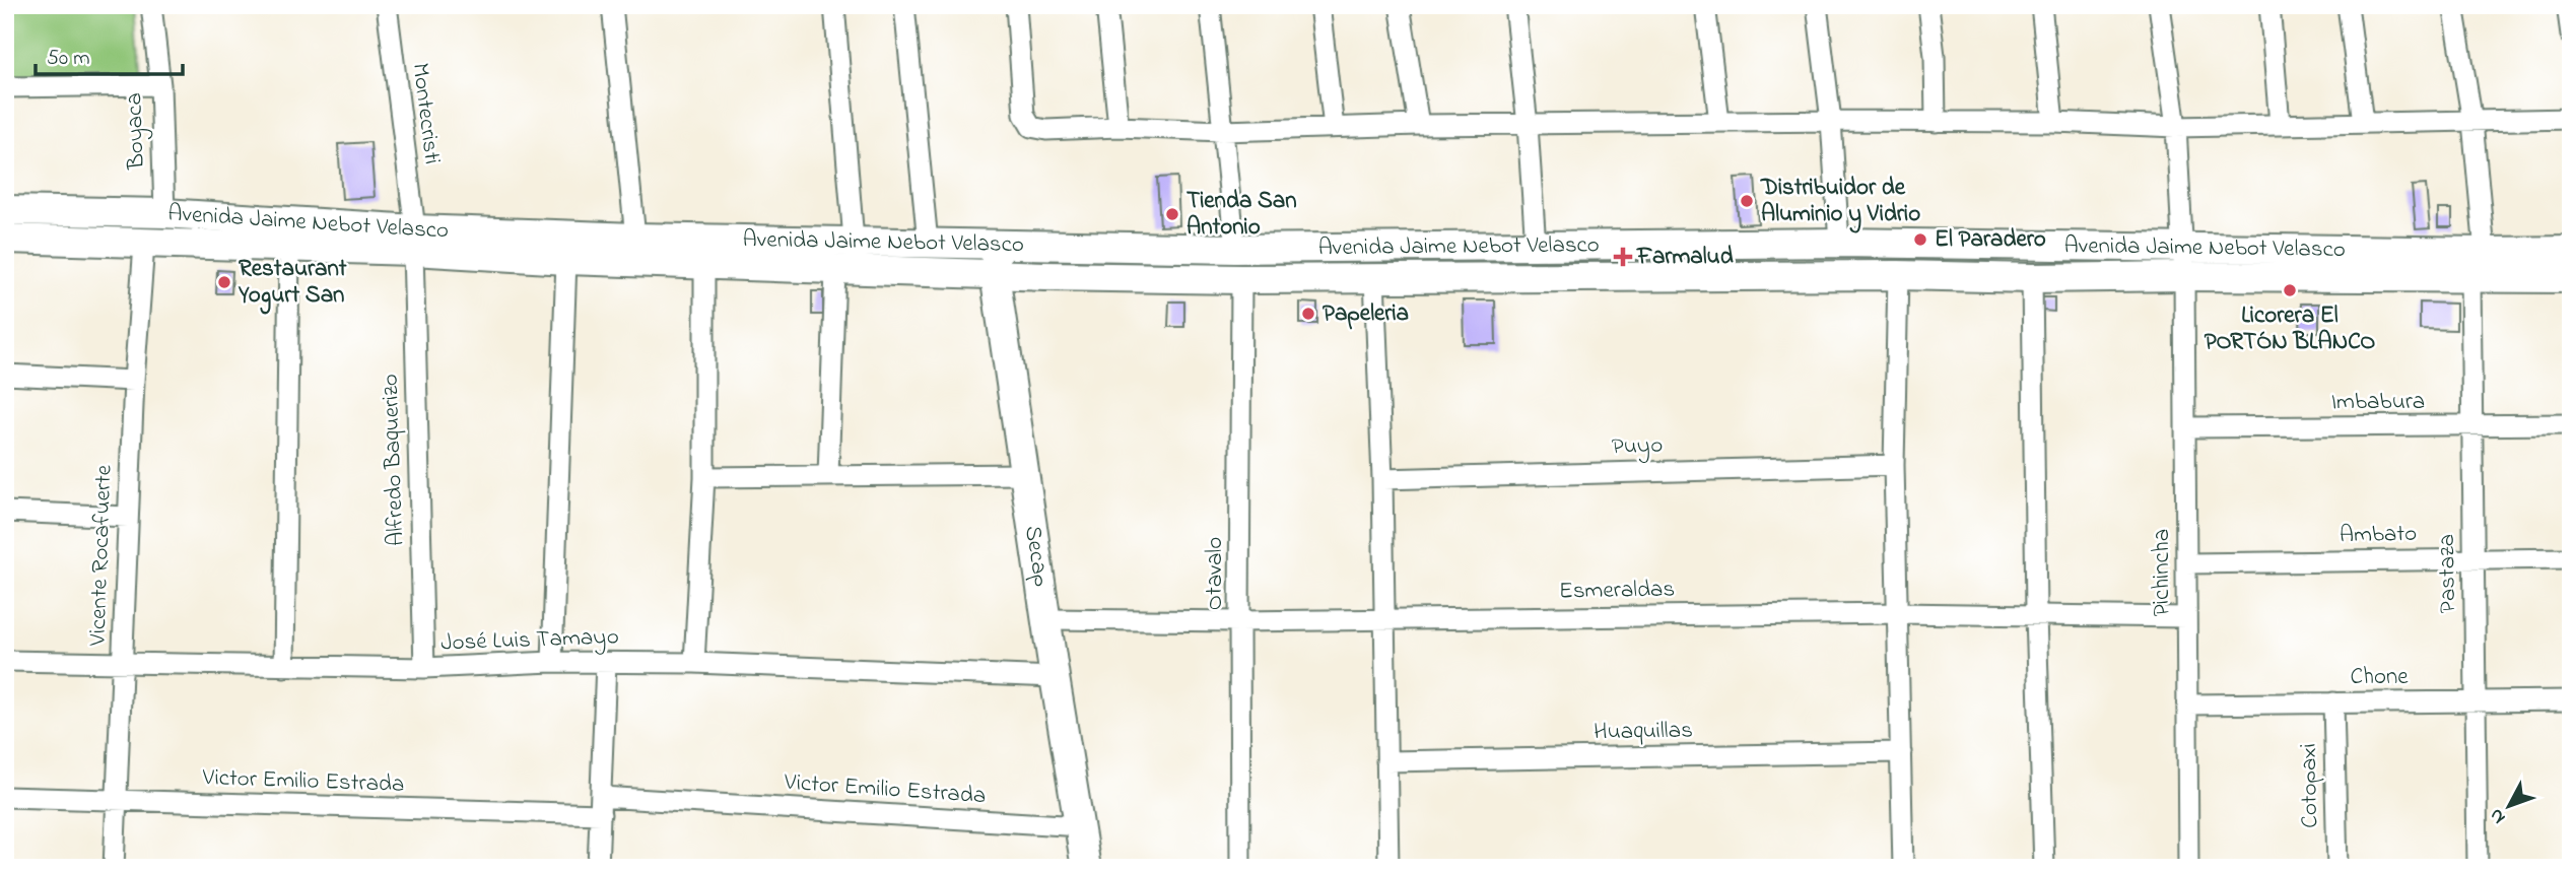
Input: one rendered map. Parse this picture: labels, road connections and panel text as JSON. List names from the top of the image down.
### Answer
{
  "streets": {
    "main road": ["Avenida Jaime Nebot Velasco", "Secap"],
    "street": [
      "Montecristi",
      "Boyaca",
      "Imbabura",
      "Puyo",
      "Alfredo Baquerizo",
      "Ambato",
      "Vicente Rocafuerte",
      "Pichincha",
      "Otavalo",
      "Pastaza",
      "Esmeraldas",
      "José Luis Tamayo",
      "Chone",
      "Huaquillas",
      "Victor Emilio Estrada",
      "Cotopaxi"
    ]
  },
  "crossings": [
    ["Montecristi", "Avenida Jaime Nebot Velasco"],
    ["Montecristi", "Alfredo Baquerizo"],
    ["Boyaca", "Avenida Jaime Nebot Velasco"],
    ["Avenida Jaime Nebot Velasco", "Alfredo Baquerizo"],
    ["Avenida Jaime Nebot Velasco", "Vicente Rocafuerte"],
    ["Avenida Jaime Nebot Velasco", "Secap"],
    ["Avenida Jaime Nebot Velasco", "Pichincha"],
    ["Avenida Jaime Nebot Velasco", "Otavalo"],
    ["Avenida Jaime Nebot Velasco", "Pastaza"],
    ["Imbabura", "Pichincha"],
    ["Imbabura", "Pastaza"],
    ["Alfredo Baquerizo", "José Luis Tamayo"],
    ["Ambato", "Pichincha"],
    ["Ambato", "Pastaza"],
    ["Vicente Rocafuerte", "José Luis Tamayo"],
    ["Vicente Rocafuerte", "Victor Emilio Estrada"],
    ["Secap", "Esmeraldas"],
    ["Secap", "José Luis Tamayo"],
    ["Secap", "Victor Emilio Estrada"],
    ["Pichincha", "Esmeraldas"],
    ["Pichincha", "Chone"],
    ["Otavalo", "Esmeraldas"],
    ["Pastaza", "Chone"],
    ["Chone", "Cotopaxi"]
  ],
  "places": {
    "other": [
      "Distribuidor de Aluminio y Vidrio",
      "Tienda San Antonio",
      "El Paradero",
      "Restaurant Yogurt San",
      "Licorera El PORTÓN BLANCO",
      "Papeleria"
    ],
    "health": ["Farmalud"]
  },
  "scale_bar": "50 m",
  "north": "bottom left"
}
